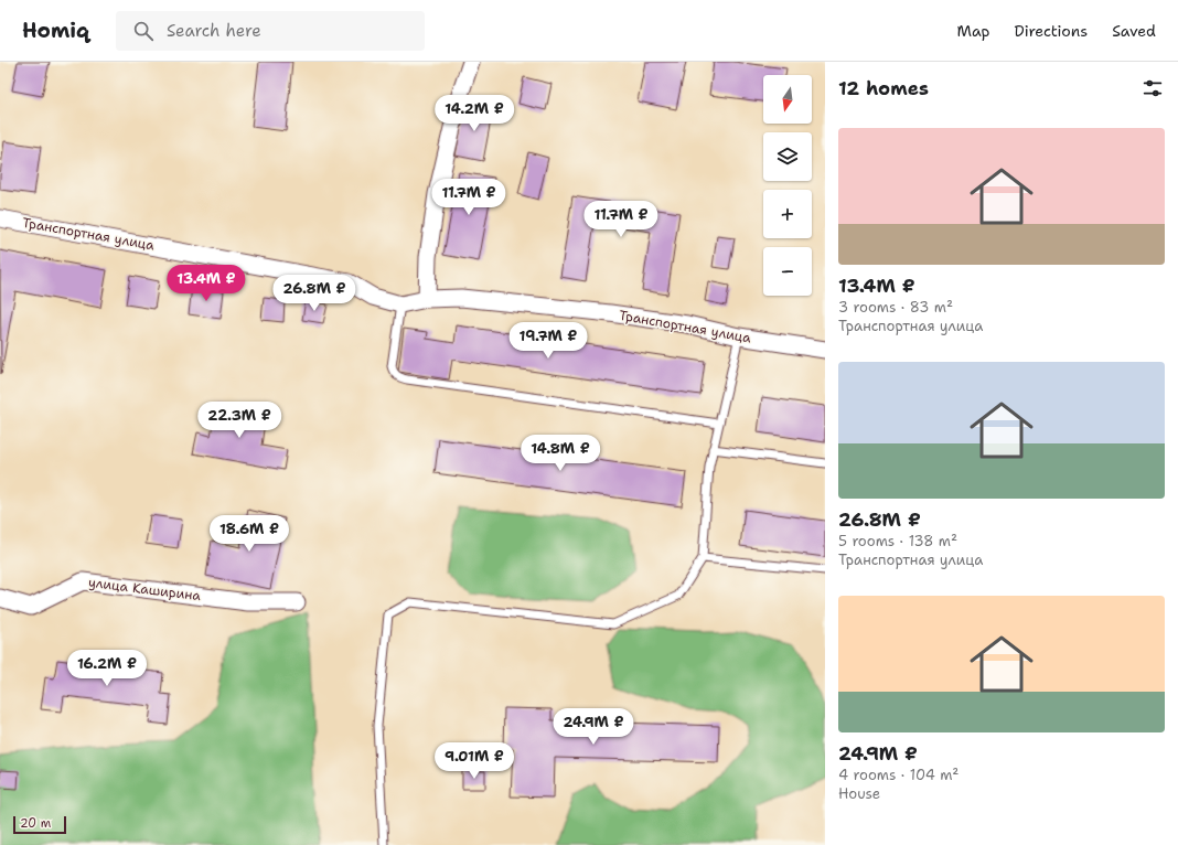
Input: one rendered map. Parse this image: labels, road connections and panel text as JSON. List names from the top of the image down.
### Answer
{
  "streets": {
    "street": ["Транспортная улица", "улица Каширина"]
  },
  "scale_bar": "20 m",
  "north": "bottom",
  "page": {
    "header": "Homiq",
    "search": "Search here",
    "nav": ["Map", "Directions", "Saved"],
    "heading": "12 homes",
    "map_buttons": ["+", "−"],
    "price": [
      "14.2M ₽",
      "11.7M ₽",
      "11.7M ₽",
      "13.4M ₽",
      "26.8M ₽",
      "19.7M ₽",
      "22.3M ₽",
      "14.8M ₽",
      "18.6M ₽",
      "16.2M ₽",
      "24.9M ₽",
      "9.01M ₽"
    ],
    "list": [
      {
        "name": "13.4M ₽",
        "note": "3 rooms · 83 m² · Транспортная улица"
      },
      {
        "name": "26.8M ₽",
        "note": "5 rooms · 138 m² · Транспортная улица"
      },
      {
        "name": "24.9M ₽",
        "note": "4 rooms · 104 m² · House"
      }
    ],
    "scale": "20 m"
  }
}
